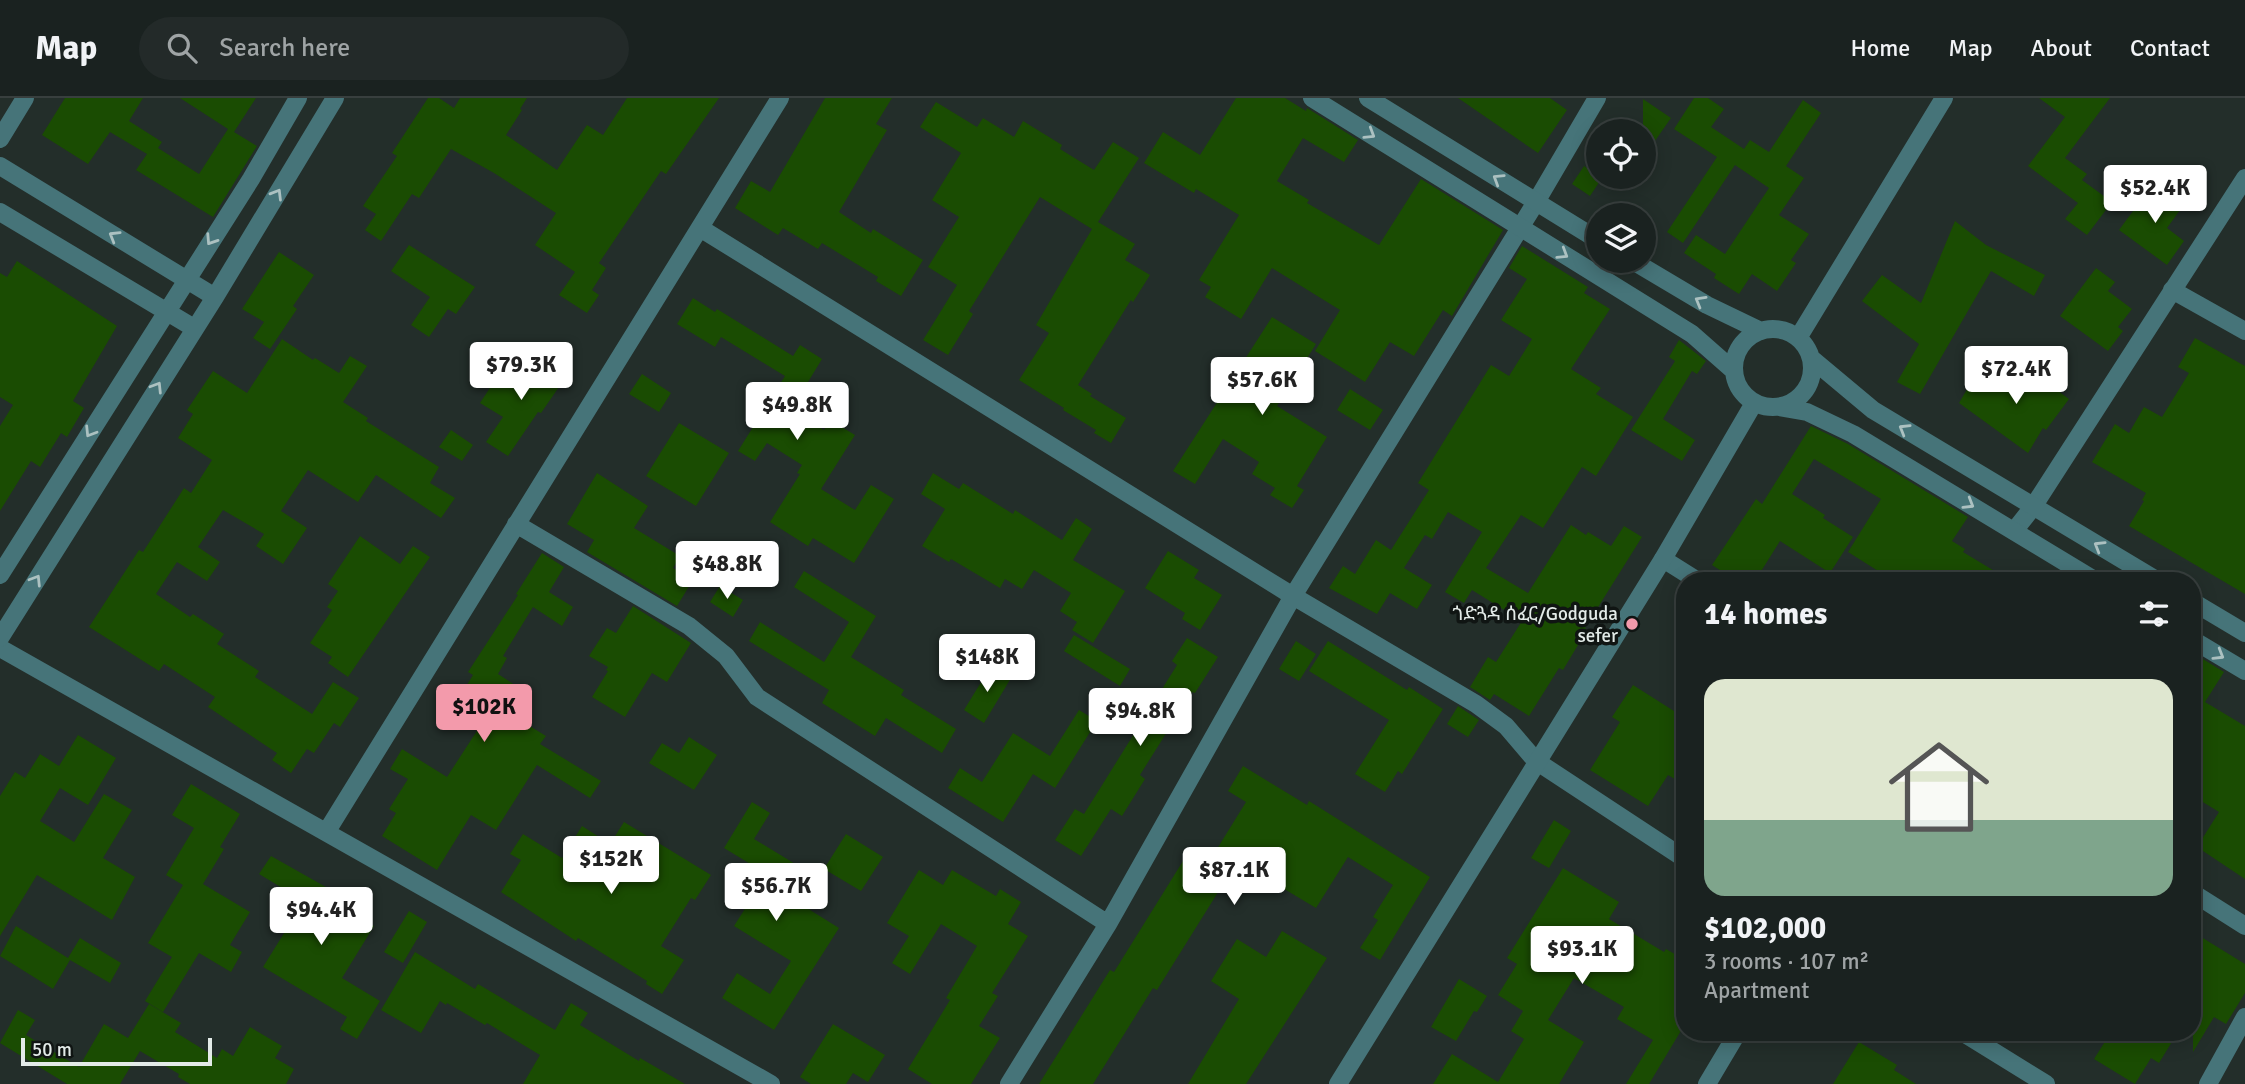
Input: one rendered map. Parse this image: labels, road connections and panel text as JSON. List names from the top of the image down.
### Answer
{
  "places": ["ጎድጓዳ ሰፈር/Godguda sefer"],
  "scale_bar": "50 m",
  "page": {
    "header": "Map",
    "search": "Search here",
    "nav": [
      "Home",
      "Map",
      "About",
      "Contact"
    ],
    "price": [
      "$52.4K",
      "$79.3K",
      "$72.4K",
      "$57.6K",
      "$49.8K",
      "$48.8K",
      "$148K",
      "$102K",
      "$94.8K",
      "$152K",
      "$87.1K",
      "$56.7K",
      "$94.4K",
      "$93.1K"
    ],
    "heading": "14 homes",
    "list": [
      {
        "name": "$102,000",
        "note": "3 rooms · 107 m² · Apartment"
      }
    ],
    "scale": "50 m"
  }
}
